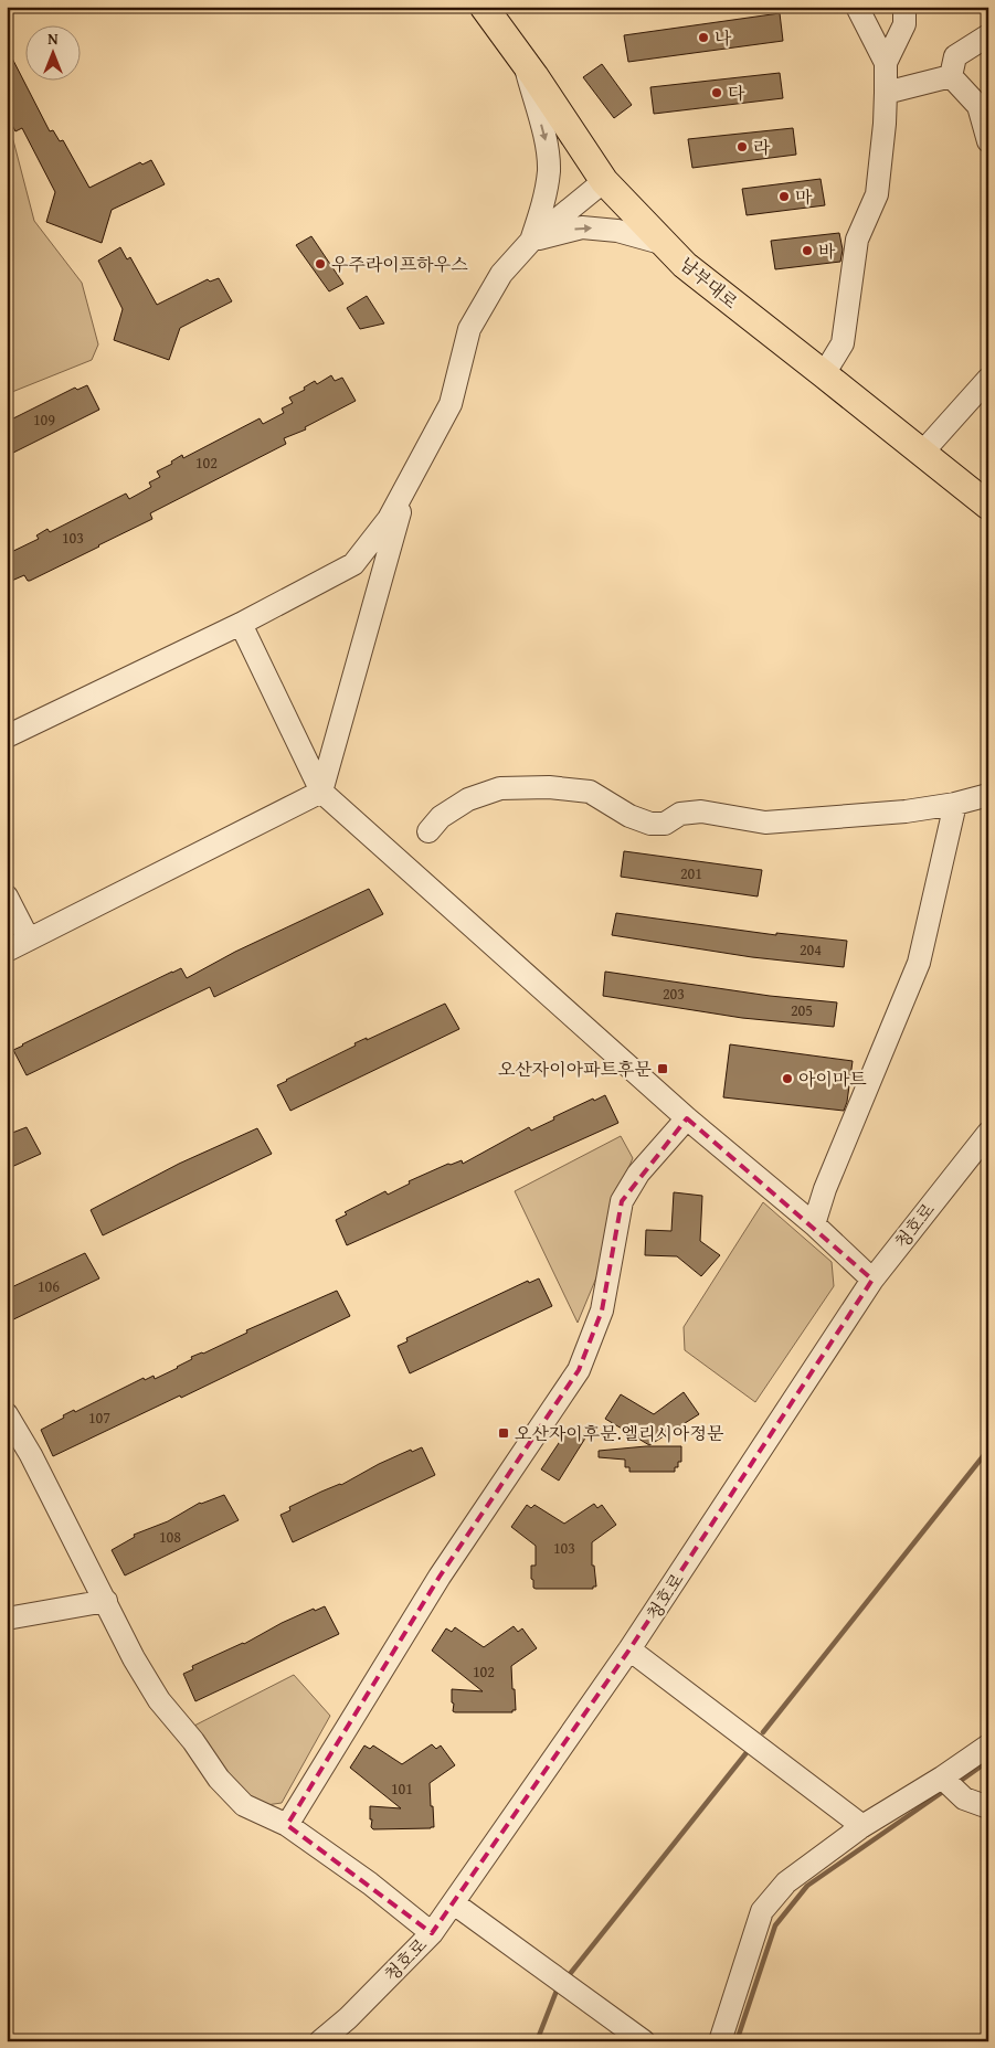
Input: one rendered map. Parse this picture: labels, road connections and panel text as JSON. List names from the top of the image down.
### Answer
{
  "streets": {
    "main road": ["남부대로"],
    "street": ["청호로"]
  },
  "places": {
    "other": [
      "나",
      "다",
      "라",
      "마",
      "바",
      "우주라이프하우스",
      "아이마트"
    ],
    "transit": ["오산자이아파트후문", "오산자이후문.엘리시아정문"]
  },
  "house_numbers": [
    "109",
    "102",
    "103",
    "201",
    "204",
    "203",
    "205",
    "106",
    "107",
    "108",
    "103",
    "102",
    "101"
  ],
  "north": "top"
}
